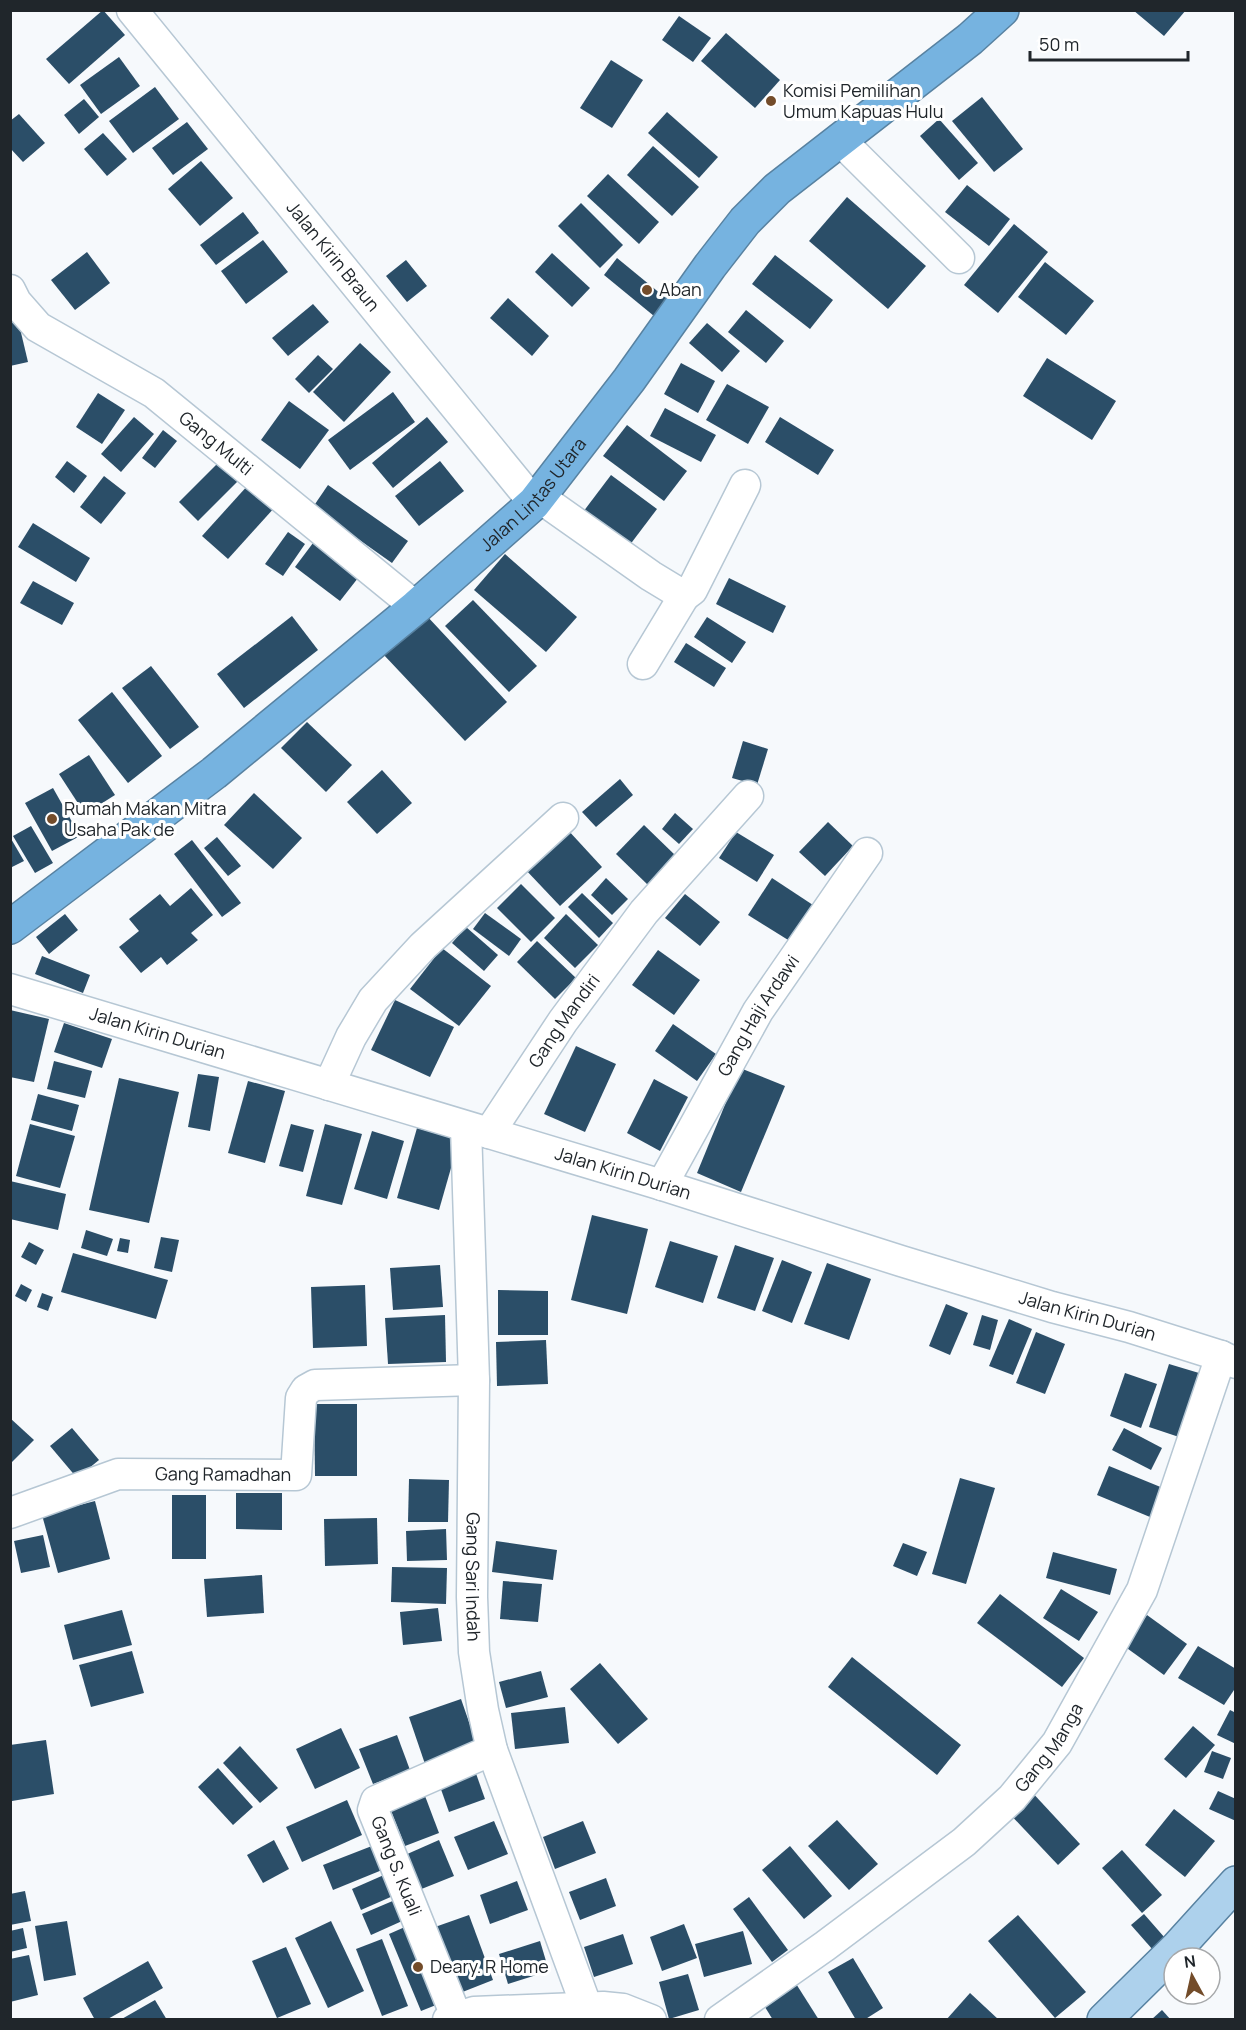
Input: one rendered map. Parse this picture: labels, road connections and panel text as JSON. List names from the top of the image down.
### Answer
{
  "streets": {
    "highway": ["Jalan Lintas Utara"],
    "street": [
      "Jalan Kirin Braun",
      "Gang Multi",
      "Gang Haji Ardawi",
      "Gang Mandiri",
      "Jalan Kirin Durian",
      "Gang Ramadhan",
      "Gang Sari Indah",
      "Gang Manga",
      "Gang S. Kuali"
    ]
  },
  "crossings": [
    ["Jalan Kirin Braun", "Jalan Lintas Utara"],
    ["Gang Multi", "Jalan Lintas Utara"],
    ["Gang Haji Ardawi", "Jalan Kirin Durian"],
    ["Gang Mandiri", "Jalan Kirin Durian"],
    ["Gang Mandiri", "Gang Sari Indah"],
    ["Jalan Kirin Durian", "Gang Sari Indah"],
    ["Jalan Kirin Durian", "Gang Manga"],
    ["Gang Ramadhan", "Gang Sari Indah"],
    ["Gang Sari Indah", "Gang S. Kuali"]
  ],
  "places": [
    "Komisi Pemilihan Umum Kapuas Hulu",
    "Aban",
    "Rumah Makan Mitra Usaha Pak de",
    "Deary. R Home"
  ],
  "scale_bar": "50 m",
  "north": "top"
}
